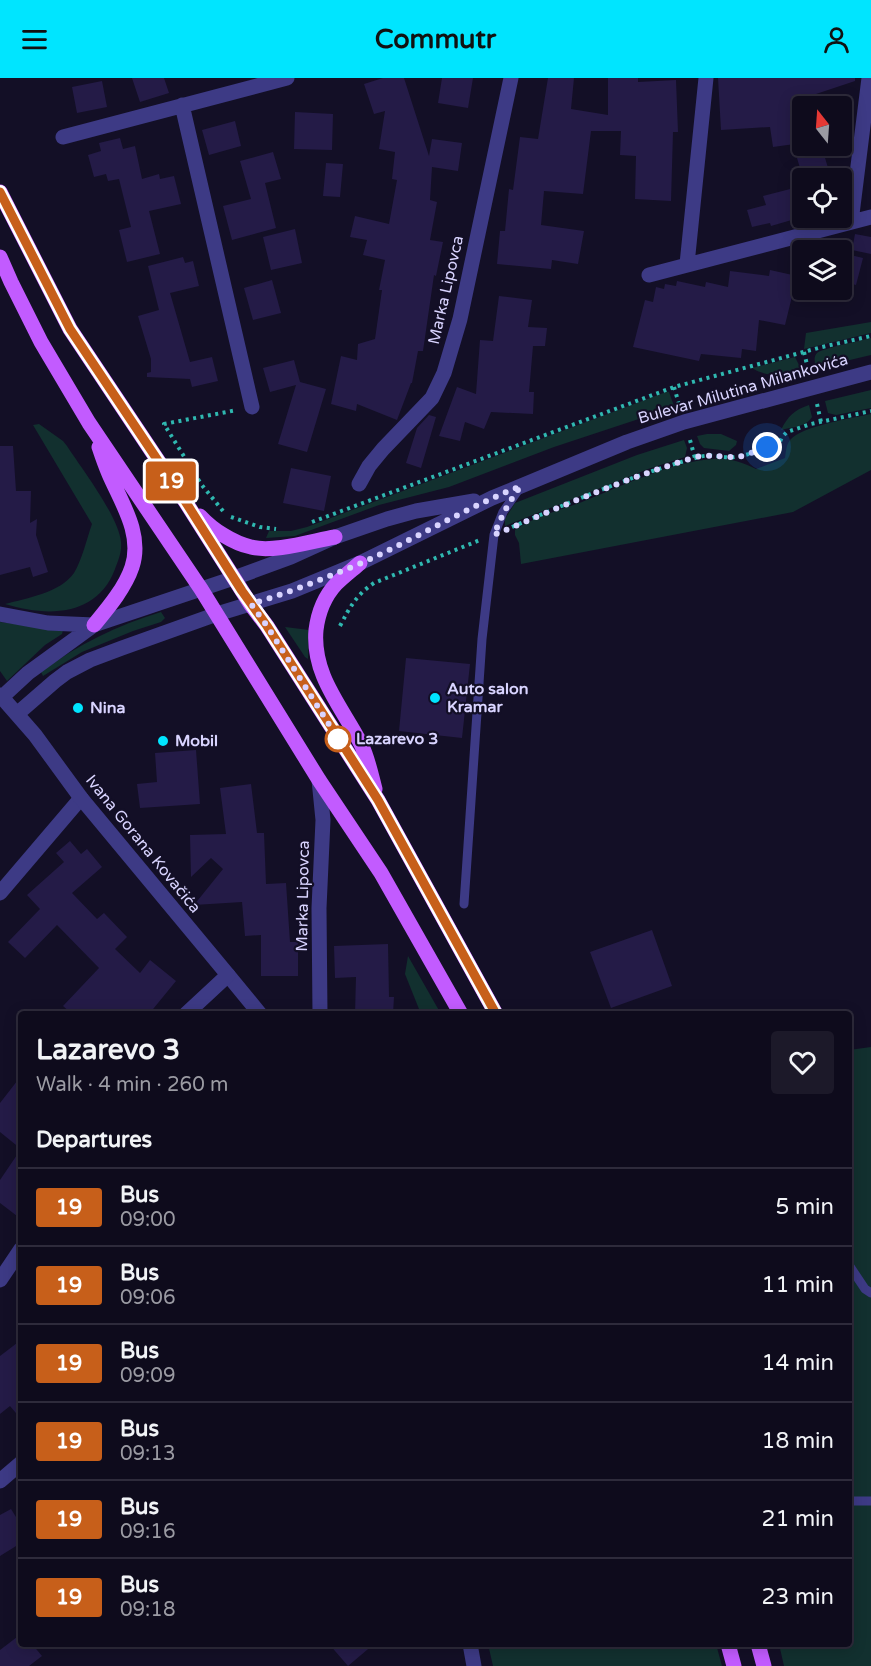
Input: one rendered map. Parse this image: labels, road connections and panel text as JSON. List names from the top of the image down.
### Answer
{
  "streets": {
    "street": ["Marka Lipovca", "Bulevar Milutina Milankovića", "Ivana Gorana Kovačića"]
  },
  "crossings": [
    ["Bulevar Milutina Milankovića", "Ivana Gorana Kovačića"]
  ],
  "places": [
    "Auto salon Kramar",
    "Nina",
    "Lazarevo 3",
    "Mobil"
  ],
  "lines": ["bus line 19"],
  "north": "top",
  "page": {
    "header": "Commutr",
    "on_map": "19",
    "heading": [
      ["Lazarevo 3", "Walk · 4 min · 260 m"],
      "Departures"
    ],
    "list": [
      {
        "mark": "19",
        "name": "Bus",
        "note": "09:00",
        "value": "5 min"
      },
      {
        "mark": "19",
        "name": "Bus",
        "note": "09:06",
        "value": "11 min"
      },
      {
        "mark": "19",
        "name": "Bus",
        "note": "09:09",
        "value": "14 min"
      },
      {
        "mark": "19",
        "name": "Bus",
        "note": "09:13",
        "value": "18 min"
      },
      {
        "mark": "19",
        "name": "Bus",
        "note": "09:16",
        "value": "21 min"
      },
      {
        "mark": "19",
        "name": "Bus",
        "note": "09:18",
        "value": "23 min"
      }
    ]
  }
}
